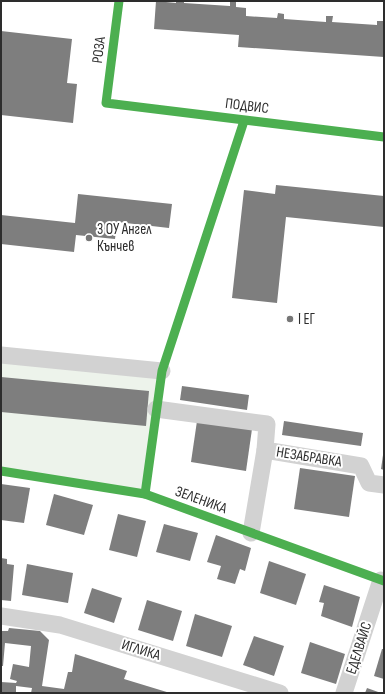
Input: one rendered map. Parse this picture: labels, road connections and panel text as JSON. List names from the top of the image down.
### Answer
{
  "streets": {
    "street": [
      "РОЗА",
      "ПОДВИС",
      "НЕЗАБРАВКА",
      "ЗЕЛЕНИКА",
      "ЕДЕЛВАЙС",
      "ИГЛИКА"
    ]
  },
  "crossings": [
    ["РОЗА", "ПОДВИС"],
    ["ЗЕЛЕНИКА", "ЕДЕЛВАЙС"]
  ],
  "places": ["3 ОУ Ангел Кънчев", "I ЕГ"]
}
